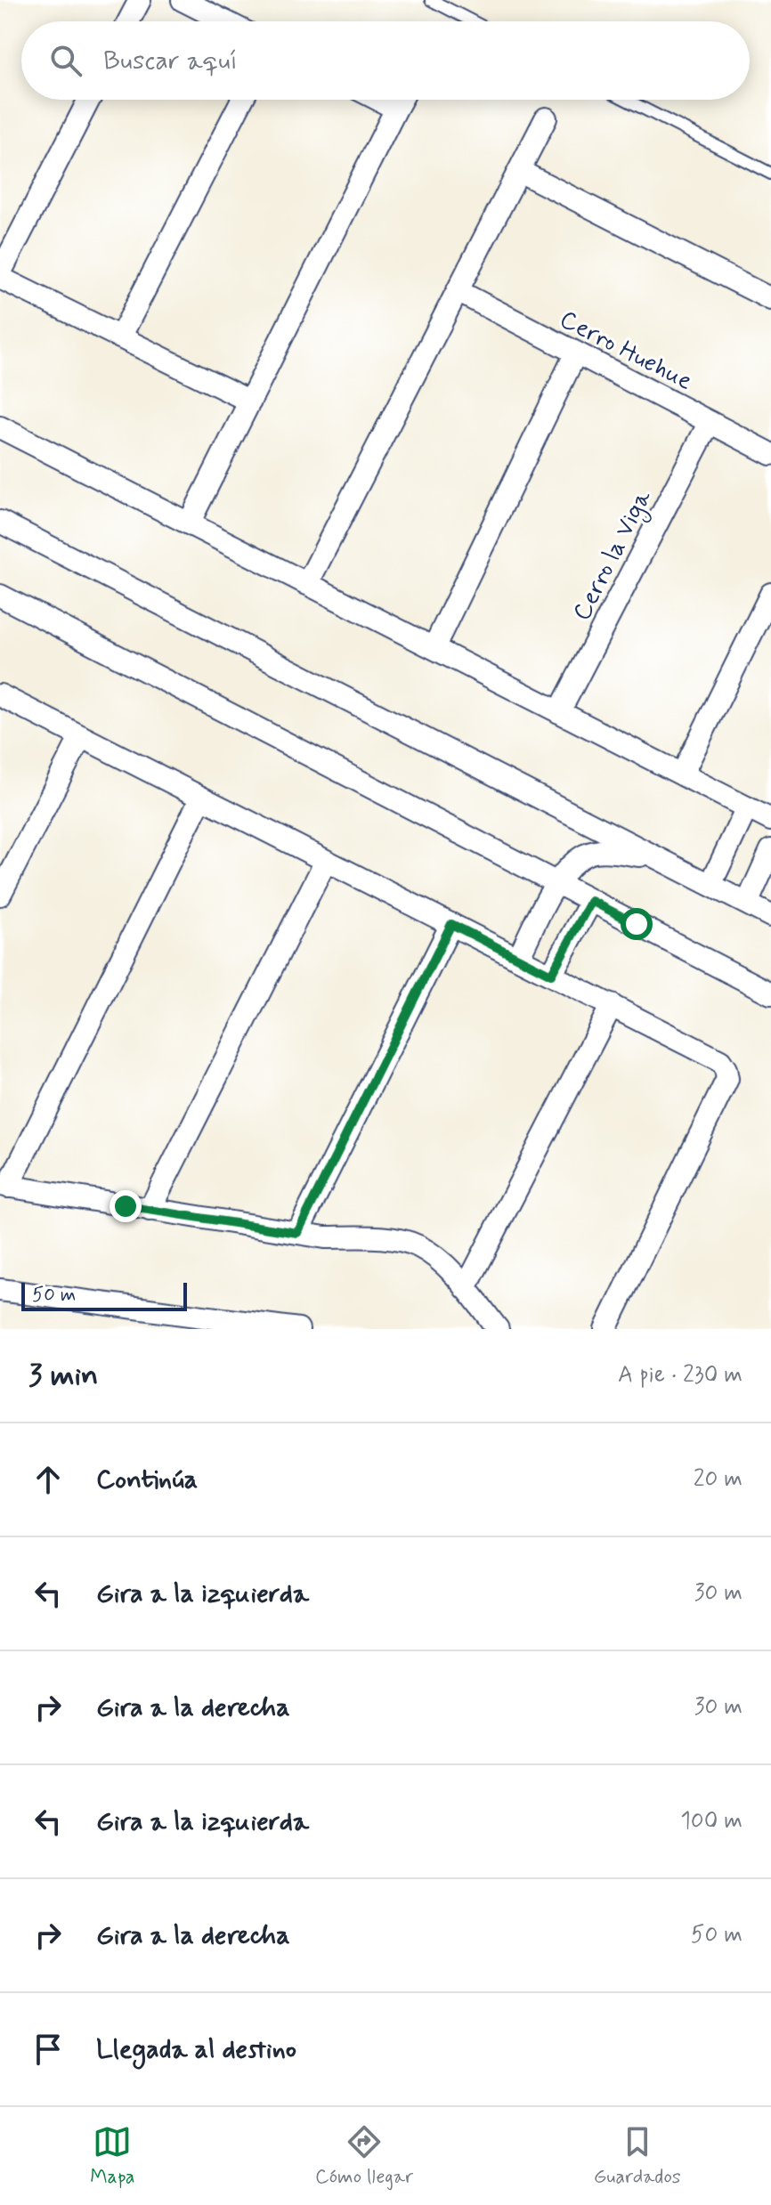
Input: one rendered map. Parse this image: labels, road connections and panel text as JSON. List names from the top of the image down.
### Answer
{
  "streets": {
    "street": ["Cerro Huehue", "Cerro la Viga"]
  },
  "crossings": [
    ["Cerro Huehue", "Cerro la Viga"]
  ],
  "scale_bar": "50 m",
  "page": {
    "search": "Buscar aquí",
    "scale": "50 m",
    "heading": ["3 min", "A pie · 230 m"],
    "list": [
      ["Continúa", "20 m"],
      ["Gira a la izquierda", "30 m"],
      ["Gira a la derecha", "30 m"],
      ["Gira a la izquierda", "100 m"],
      ["Gira a la derecha", "50 m"],
      "Llegada al destino"
    ],
    "nav": ["Mapa", "Cómo llegar", "Guardados"]
  }
}
